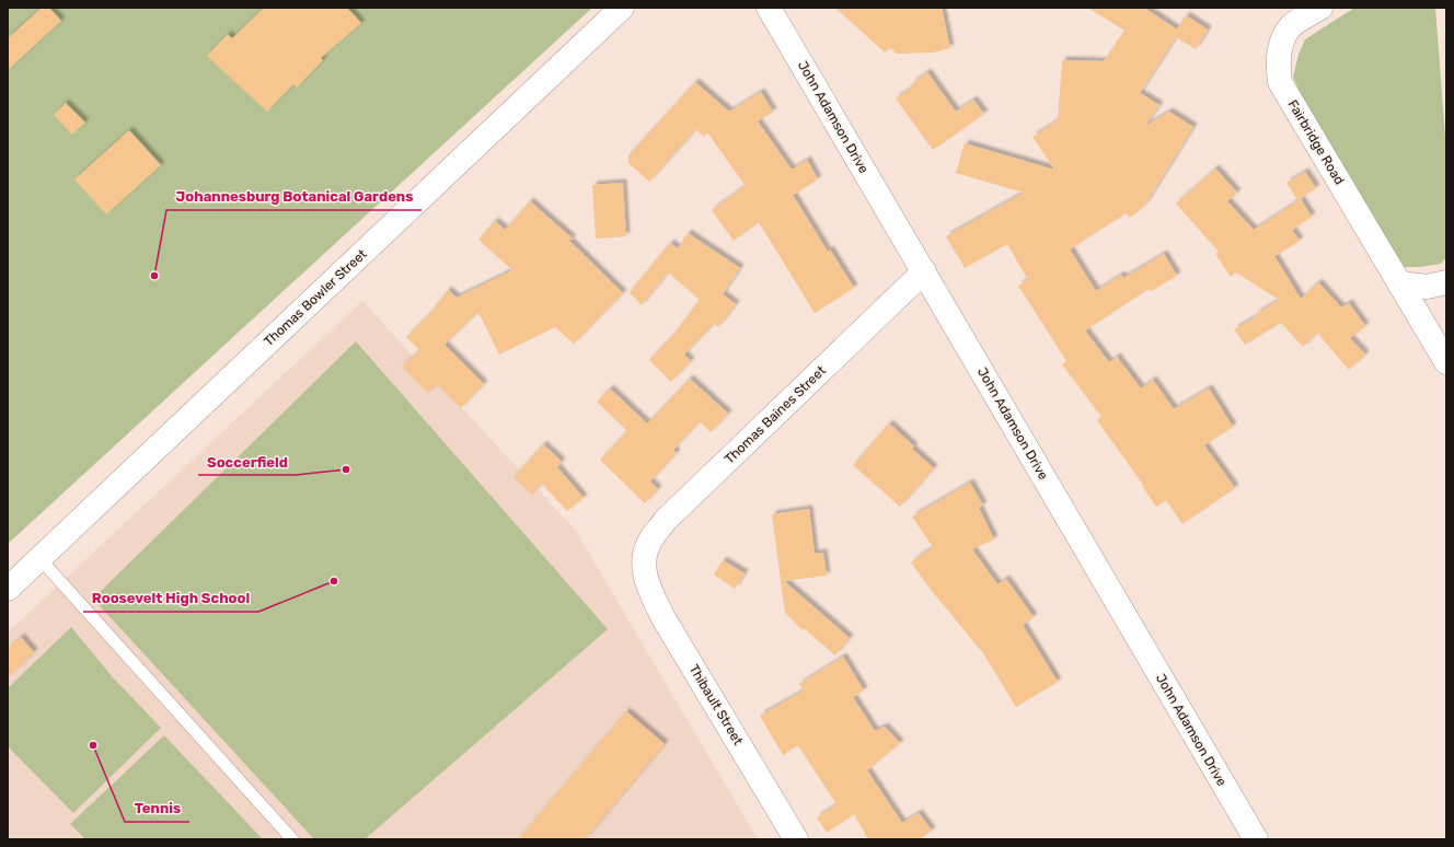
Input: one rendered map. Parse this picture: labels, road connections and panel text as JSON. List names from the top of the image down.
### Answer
{
  "streets": {
    "street": [
      "John Adamson Drive",
      "Fairbridge Road",
      "Thomas Bowler Street",
      "Thomas Baines Street",
      "Thibault Street"
    ]
  },
  "crossings": [
    ["John Adamson Drive", "Thomas Baines Street"],
    ["Thomas Baines Street", "Thibault Street"]
  ],
  "places": [
    "Johannesburg Botanical Gardens",
    "Soccerfield",
    "Roosevelt High School",
    "Tennis"
  ]
}
